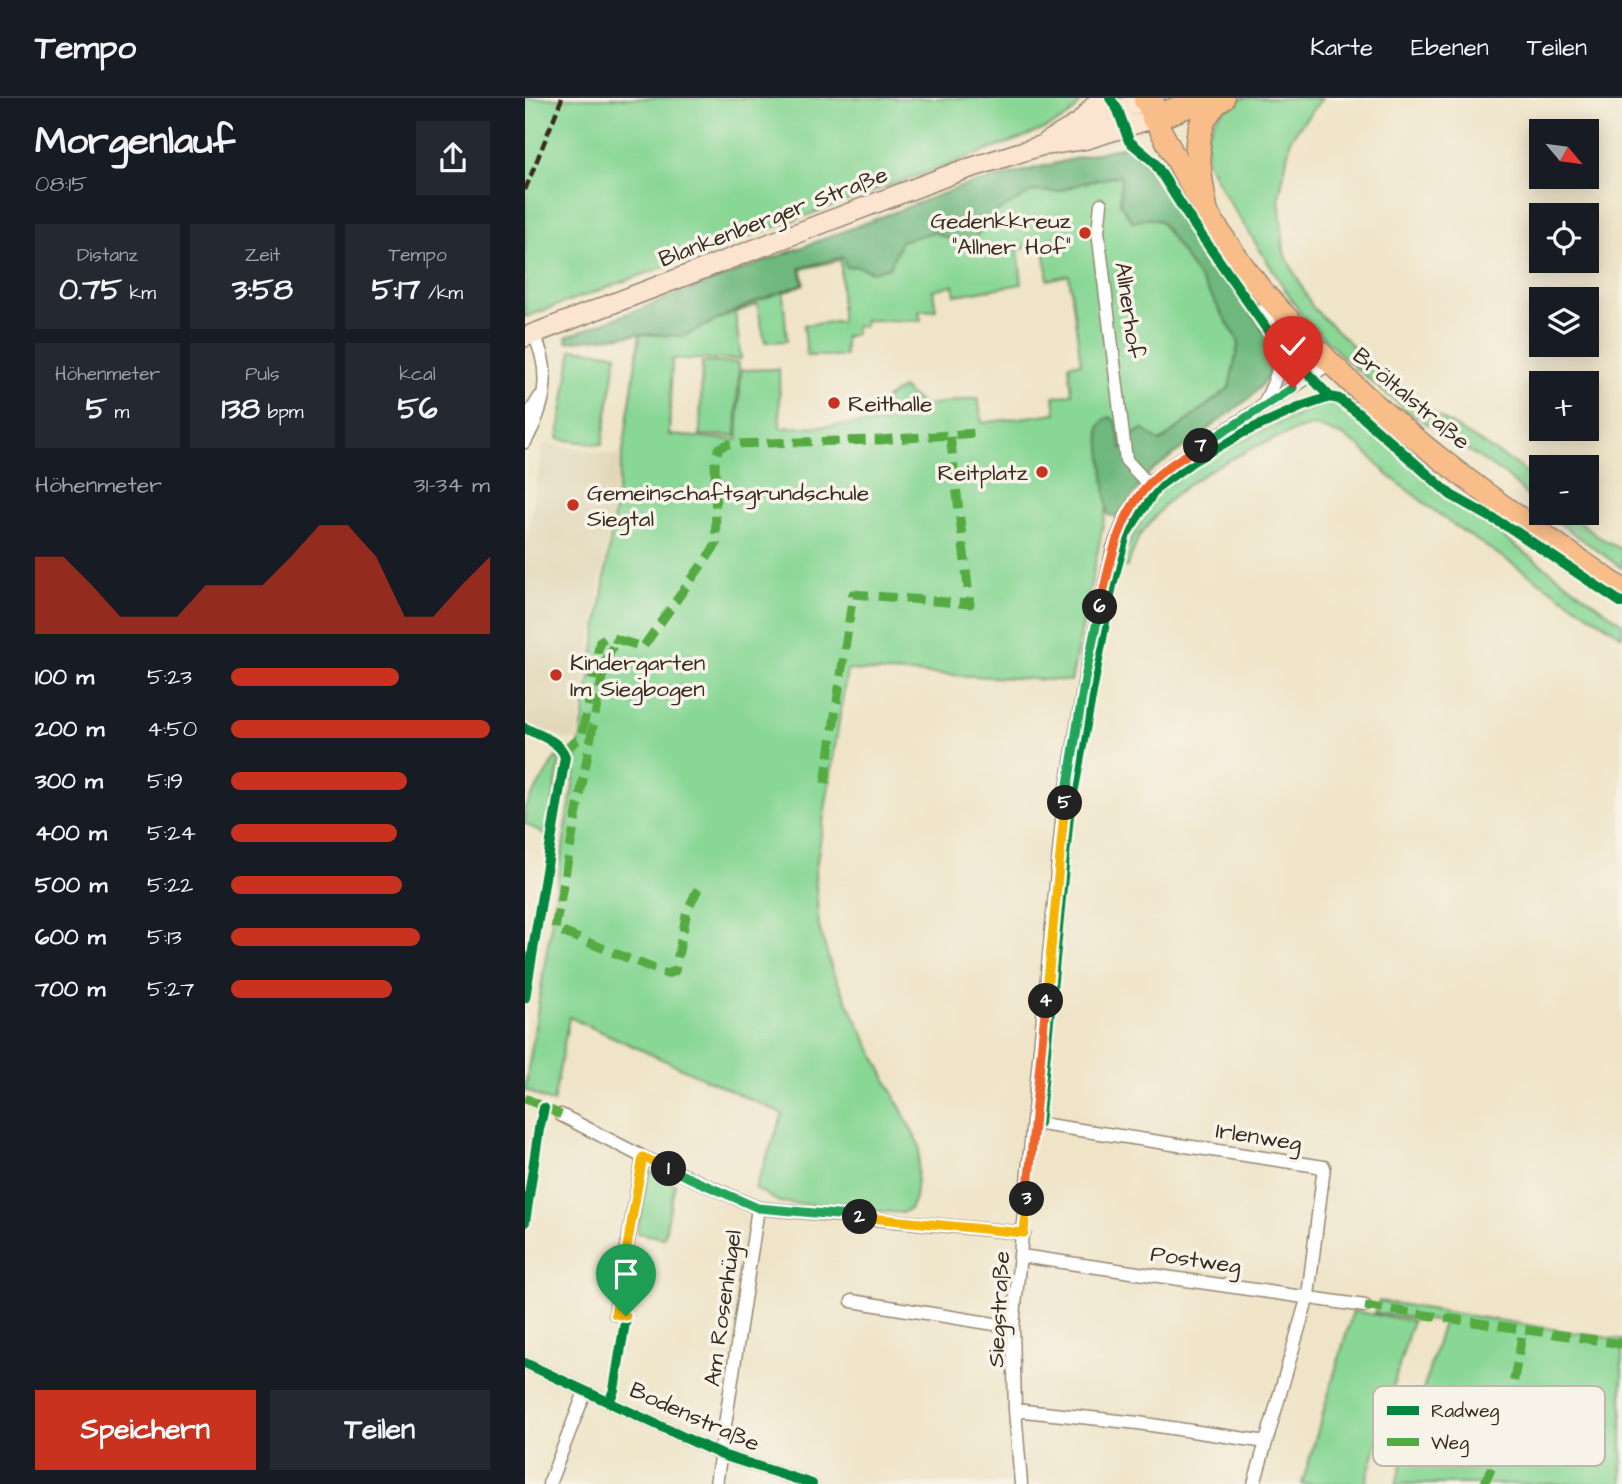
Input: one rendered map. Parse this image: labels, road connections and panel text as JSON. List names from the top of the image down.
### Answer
{
  "streets": {
    "main road": ["Bröltalstraße"],
    "street": [
      "Blankenberger Straße",
      "Allnerhof",
      "Irlenweg",
      "Postweg",
      "Am Rosenhügel",
      "Siegstraße",
      "Bodenstraße"
    ]
  },
  "crossings": [
    ["Blankenberger Straße", "Bröltalstraße"],
    ["Allnerhof", "Siegstraße"],
    ["Bröltalstraße", "Siegstraße"],
    ["Irlenweg", "Postweg"],
    ["Irlenweg", "Siegstraße"],
    ["Postweg", "Siegstraße"],
    ["Am Rosenhügel", "Bodenstraße"]
  ],
  "places": [
    "Gedenkkreuz \"Allner Hof\"",
    "Reithalle",
    "Reitplatz",
    "Gemeinschaftsgrundschule Siegtal",
    "Kindergarten Im Siegbogen"
  ],
  "legend": ["Radweg", "Weg"],
  "north": "bottom right",
  "page": {
    "header": "Tempo",
    "nav": ["Karte", "Ebenen", "Teilen"],
    "heading": ["Morgenlauf", "08:15"],
    "map_buttons": ["+", "−"],
    "stats": [
      ["Distanz", "0.75 km"],
      ["Zeit", "3:58"],
      ["Tempo", "5:17 /km"],
      ["Höhenmeter", "5 m"],
      ["Puls", "138 bpm"],
      ["kcal", "56"]
    ],
    "pins": [
      "7",
      "6",
      "5",
      "4",
      "1",
      "3",
      "2"
    ],
    "chart": ["Höhenmeter", "31–34 m"],
    "list": [
      {
        "name": "100 m",
        "note": "5:23"
      },
      {
        "name": "200 m",
        "note": "4:50"
      },
      {
        "name": "300 m",
        "note": "5:19"
      },
      {
        "name": "400 m",
        "note": "5:24"
      },
      {
        "name": "500 m",
        "note": "5:22"
      },
      {
        "name": "600 m",
        "note": "5:13"
      },
      {
        "name": "700 m",
        "note": "5:27"
      }
    ],
    "buttons": ["Speichern", "Teilen"]
  }
}
